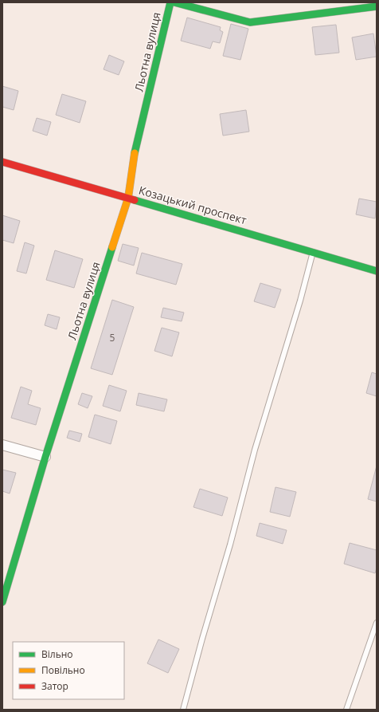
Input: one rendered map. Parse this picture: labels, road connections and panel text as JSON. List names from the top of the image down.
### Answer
{
  "streets": {
    "street": ["Льотна вулиця", "Козацький проспект"]
  },
  "crossings": [
    ["Льотна вулиця", "Козацький проспект"]
  ],
  "house_numbers": ["5"],
  "legend": ["Вільно", "Повільно", "Затор"]
}
